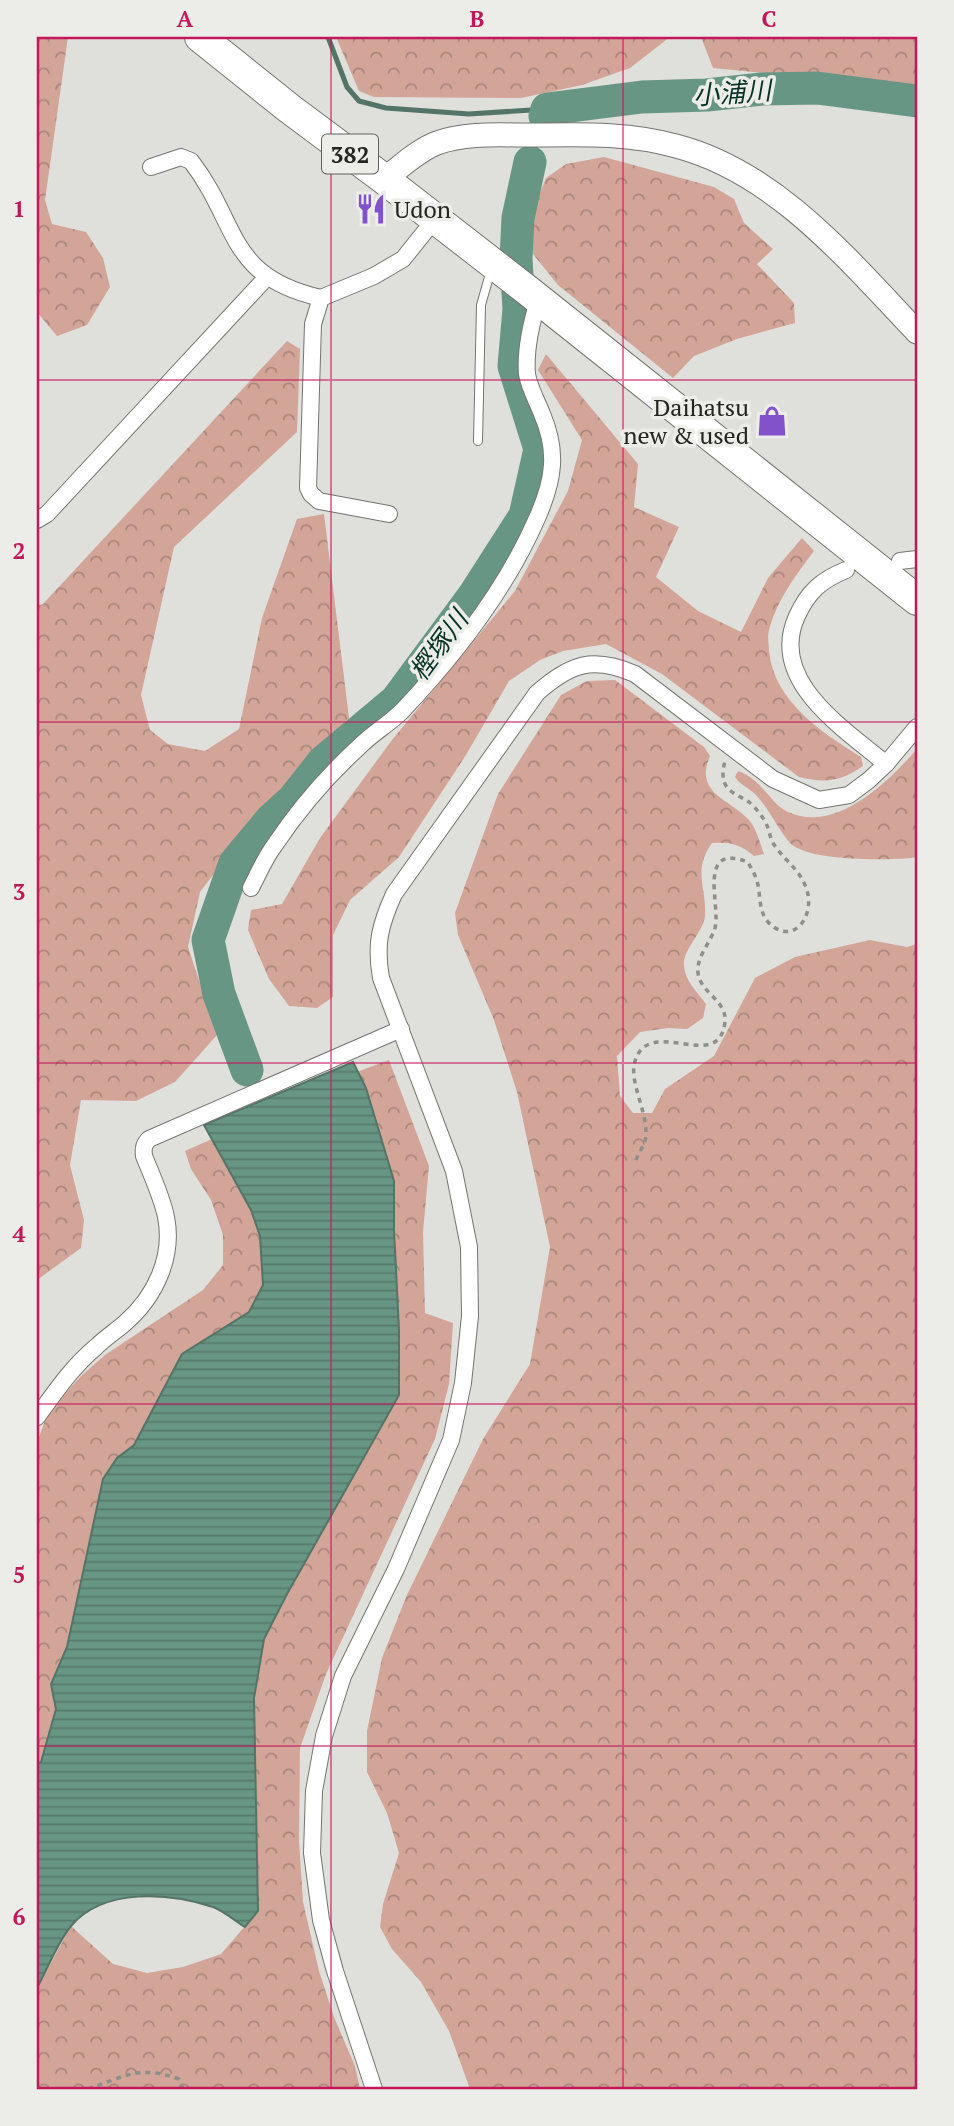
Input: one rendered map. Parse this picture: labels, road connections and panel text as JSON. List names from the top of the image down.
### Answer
{
  "streets": {
    "highway": ["382"]
  },
  "water": ["小浦川", "樫塚川"],
  "places": {
    "restaurant": ["Udon"],
    "shop": ["Daihatsu new & used"]
  },
  "grid": {
    "columns": ["A", "B", "C"],
    "rows": [
      "1",
      "2",
      "3",
      "4",
      "5",
      "6"
    ]
  }
}
